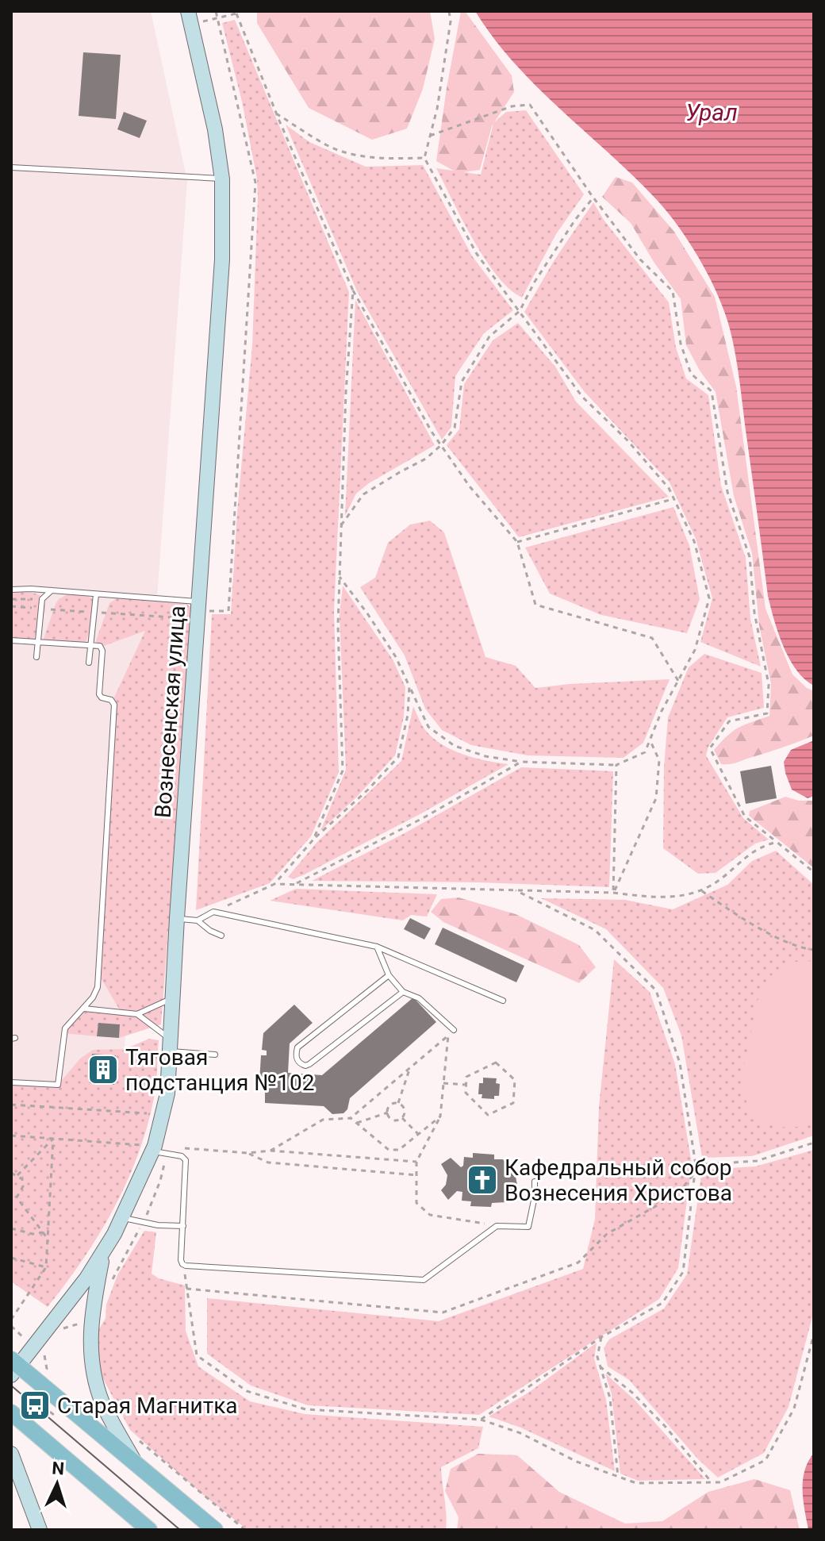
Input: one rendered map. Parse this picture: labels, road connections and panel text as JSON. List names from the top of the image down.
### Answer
{
  "streets": {
    "main road": ["Вознесенская улица"]
  },
  "water": ["Урал"],
  "places": {
    "building": ["Тяговая подстанция №102"],
    "church": ["Кафедральный собор Вознесения Христова"],
    "bus stop": ["Старая Магнитка"]
  },
  "north": "top"
}
